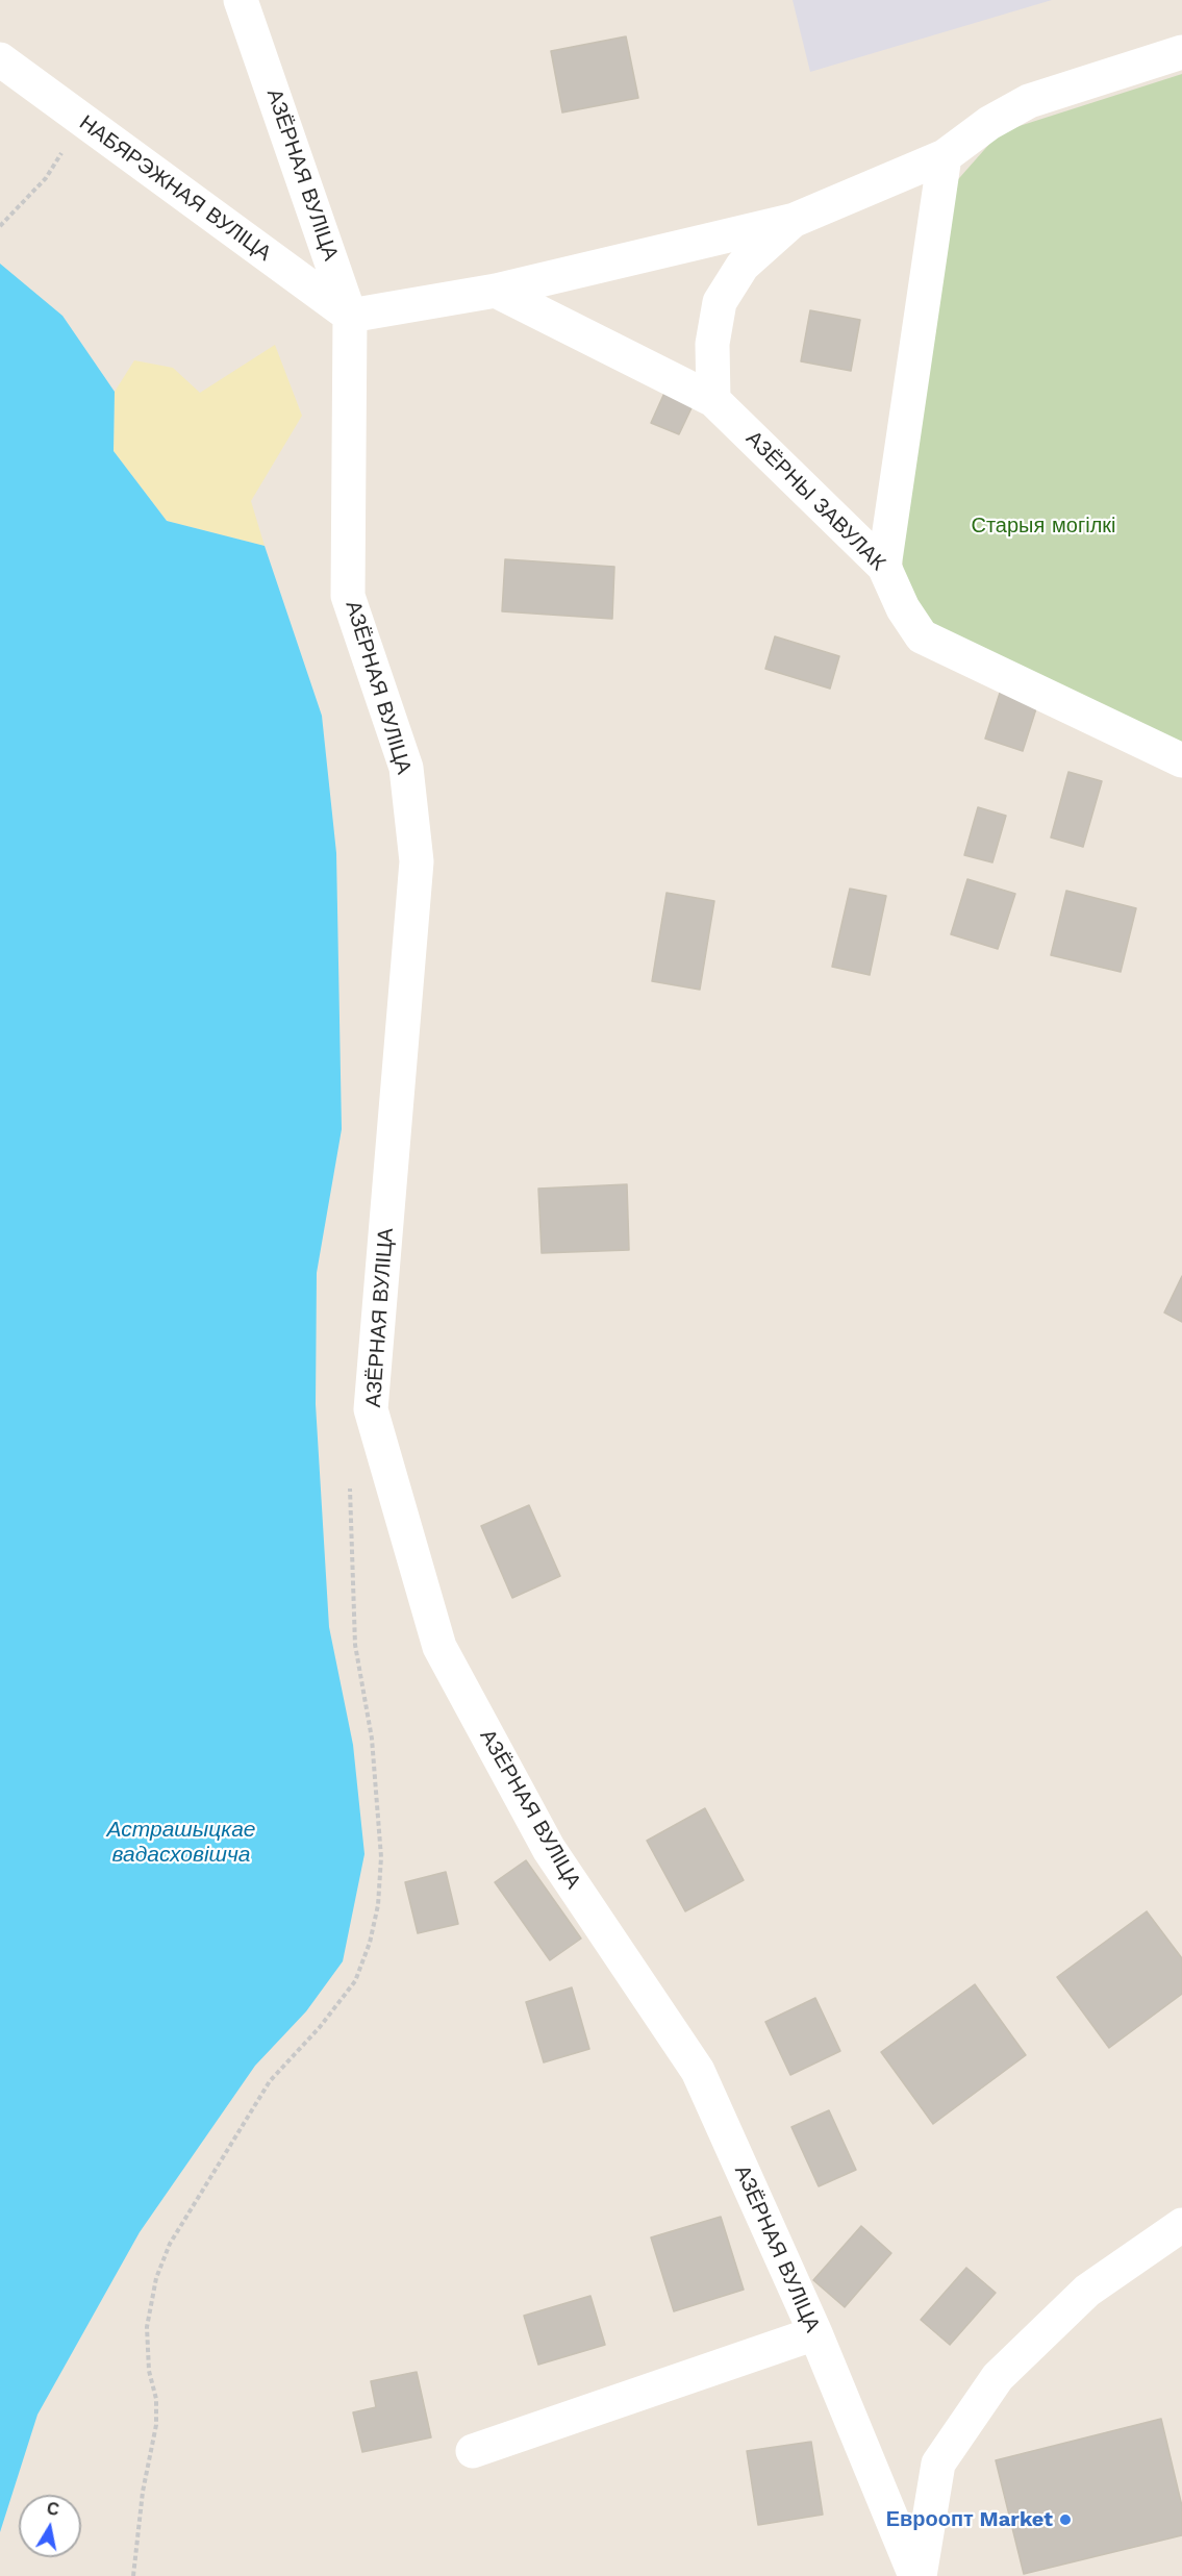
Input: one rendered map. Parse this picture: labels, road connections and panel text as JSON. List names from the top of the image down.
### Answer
{
  "streets": {
    "street": ["АЗЁРНАЯ ВУЛІЦА", "НАБЯРЭЖНАЯ ВУЛІЦА", "АЗЁРНЫ ЗАВУЛАК"]
  },
  "crossings": [
    ["АЗЁРНАЯ ВУЛІЦА", "НАБЯРЭЖНАЯ ВУЛІЦА"]
  ],
  "water": ["Астрашыцкае вадасховішча"],
  "parks": ["Старыя могілкі"],
  "places": ["Евроопт Market"],
  "north": "top"
}
